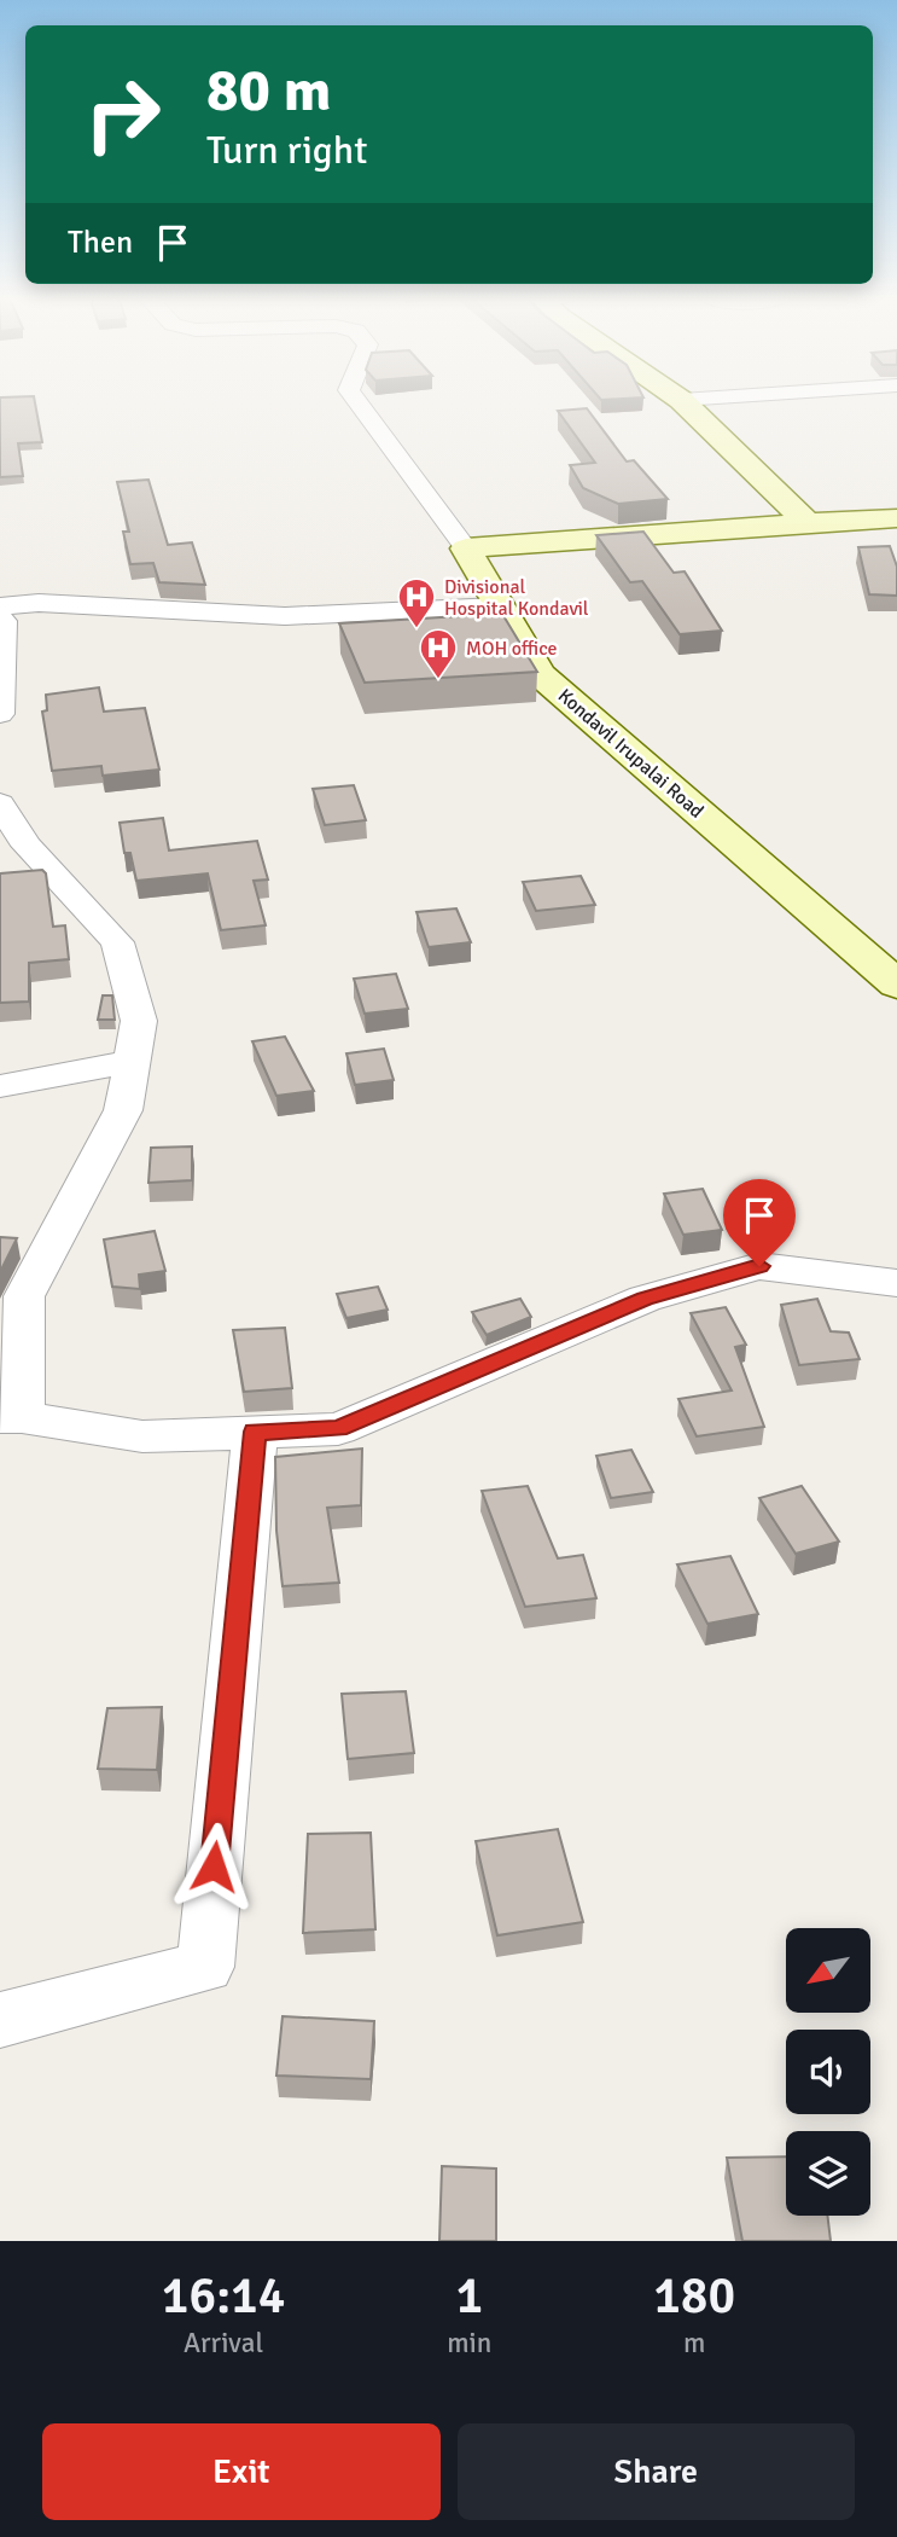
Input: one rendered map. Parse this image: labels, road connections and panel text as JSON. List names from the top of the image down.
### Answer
{
  "streets": {
    "street": ["Kondavil Irupalai Road"]
  },
  "places": {
    "hospital": ["Divisional Hospital Kondavil", "MOH office"]
  },
  "north": "bottom left",
  "page": {
    "turn": ["80 m", "Turn right"],
    "then": "Then",
    "eta": [
      "16:14",
      "Arrival",
      "1",
      "min",
      "180",
      "m"
    ],
    "buttons": ["Exit", "Share"]
  }
}
